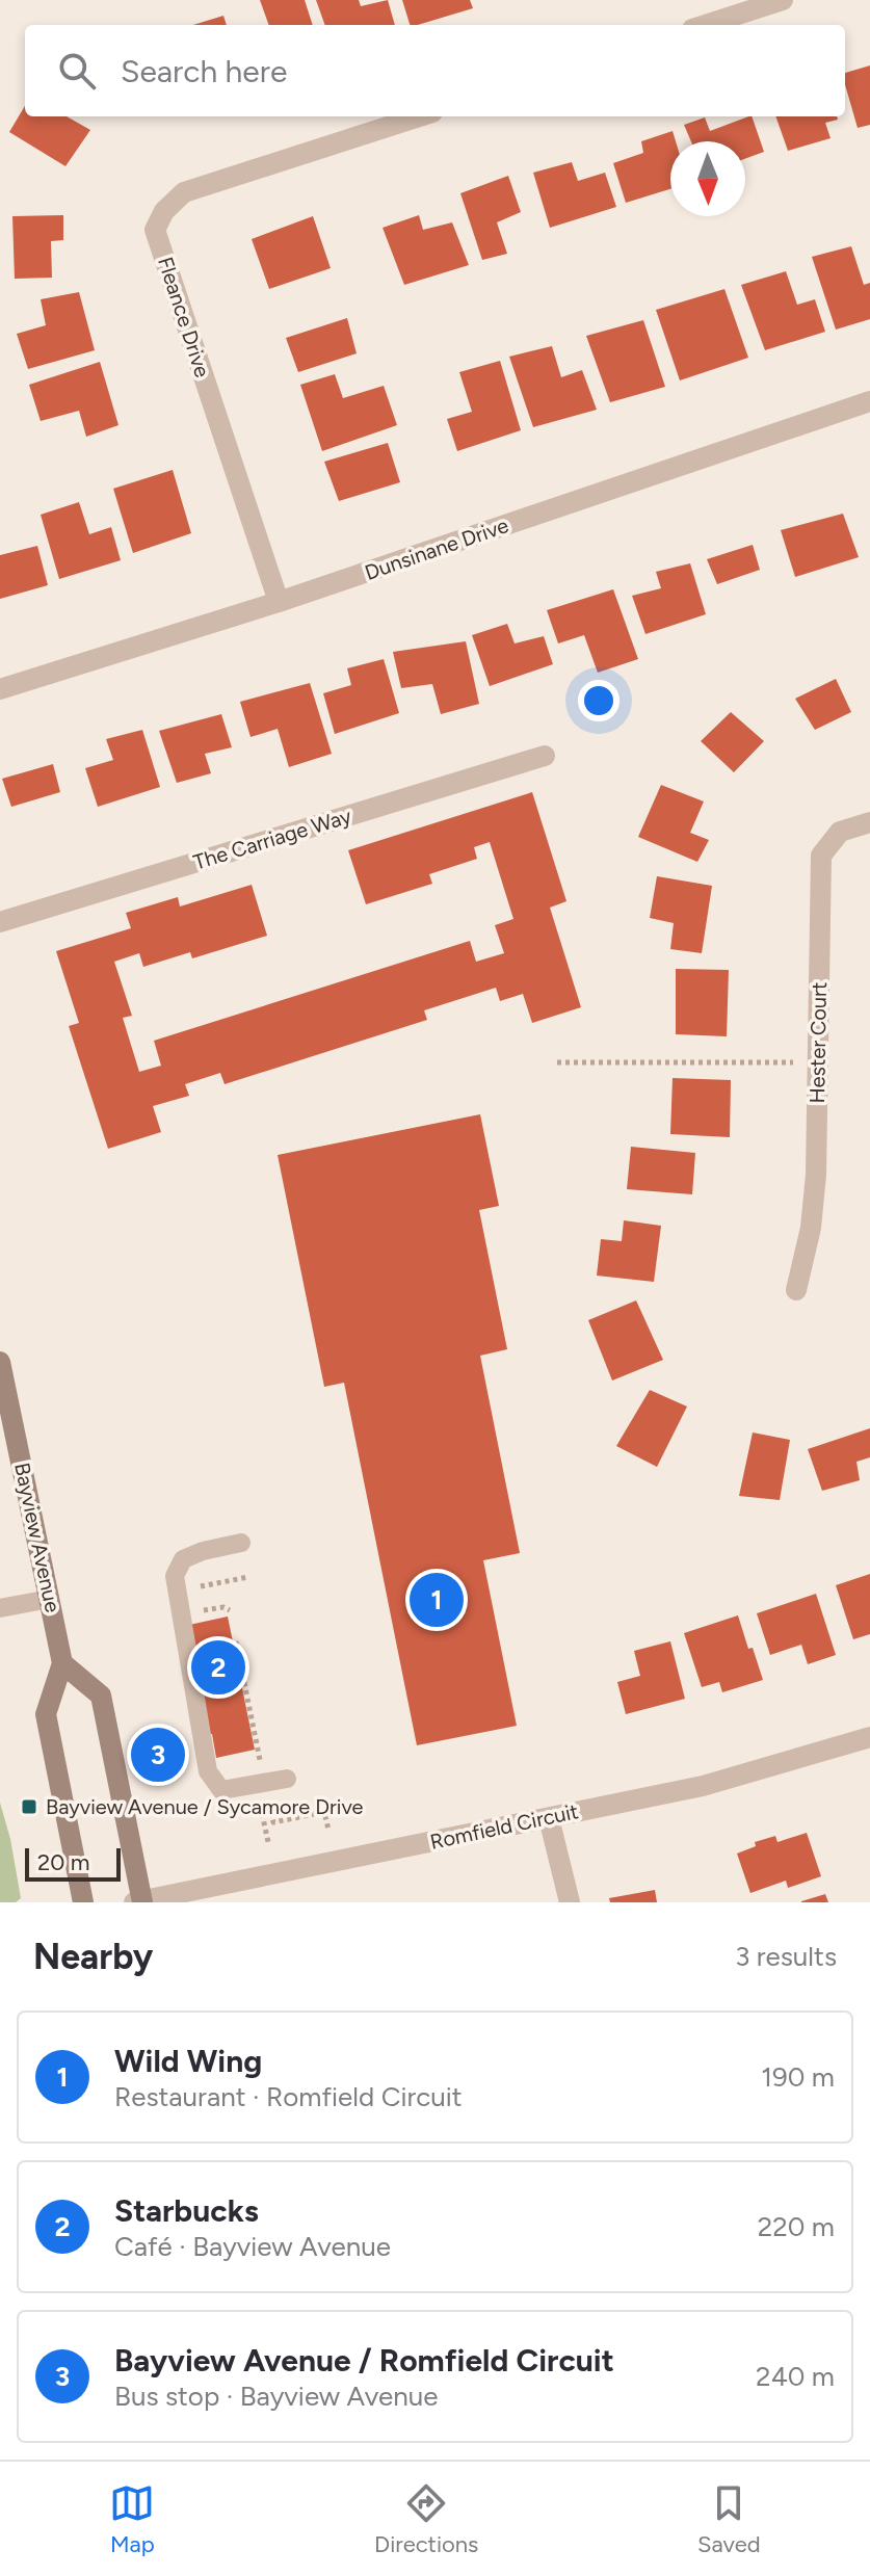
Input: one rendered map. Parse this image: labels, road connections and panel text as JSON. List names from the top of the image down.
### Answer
{
  "streets": {
    "main road": ["Bayview Avenue"],
    "street": [
      "Fleance Drive",
      "Dunsinane Drive",
      "The Carriage Way",
      "Hester Court",
      "Romfield Circuit"
    ]
  },
  "crossings": [
    ["Fleance Drive", "Dunsinane Drive"]
  ],
  "places": {
    "transit": ["Bayview Avenue / Sycamore Drive"]
  },
  "scale_bar": "20 m",
  "north": "bottom",
  "page": {
    "search": "Search here",
    "pins": ["1", "2", "3"],
    "scale": "20 m",
    "heading": ["Nearby", "3 results"],
    "list": [
      {
        "mark": "1",
        "name": "Wild Wing",
        "note": "Restaurant · Romfield Circuit",
        "value": "190 m"
      },
      {
        "mark": "2",
        "name": "Starbucks",
        "note": "Café · Bayview Avenue",
        "value": "220 m"
      },
      {
        "mark": "3",
        "name": "Bayview Avenue / Romfield Circuit",
        "note": "Bus stop · Bayview Avenue",
        "value": "240 m"
      }
    ],
    "nav": ["Map", "Directions", "Saved"]
  }
}
